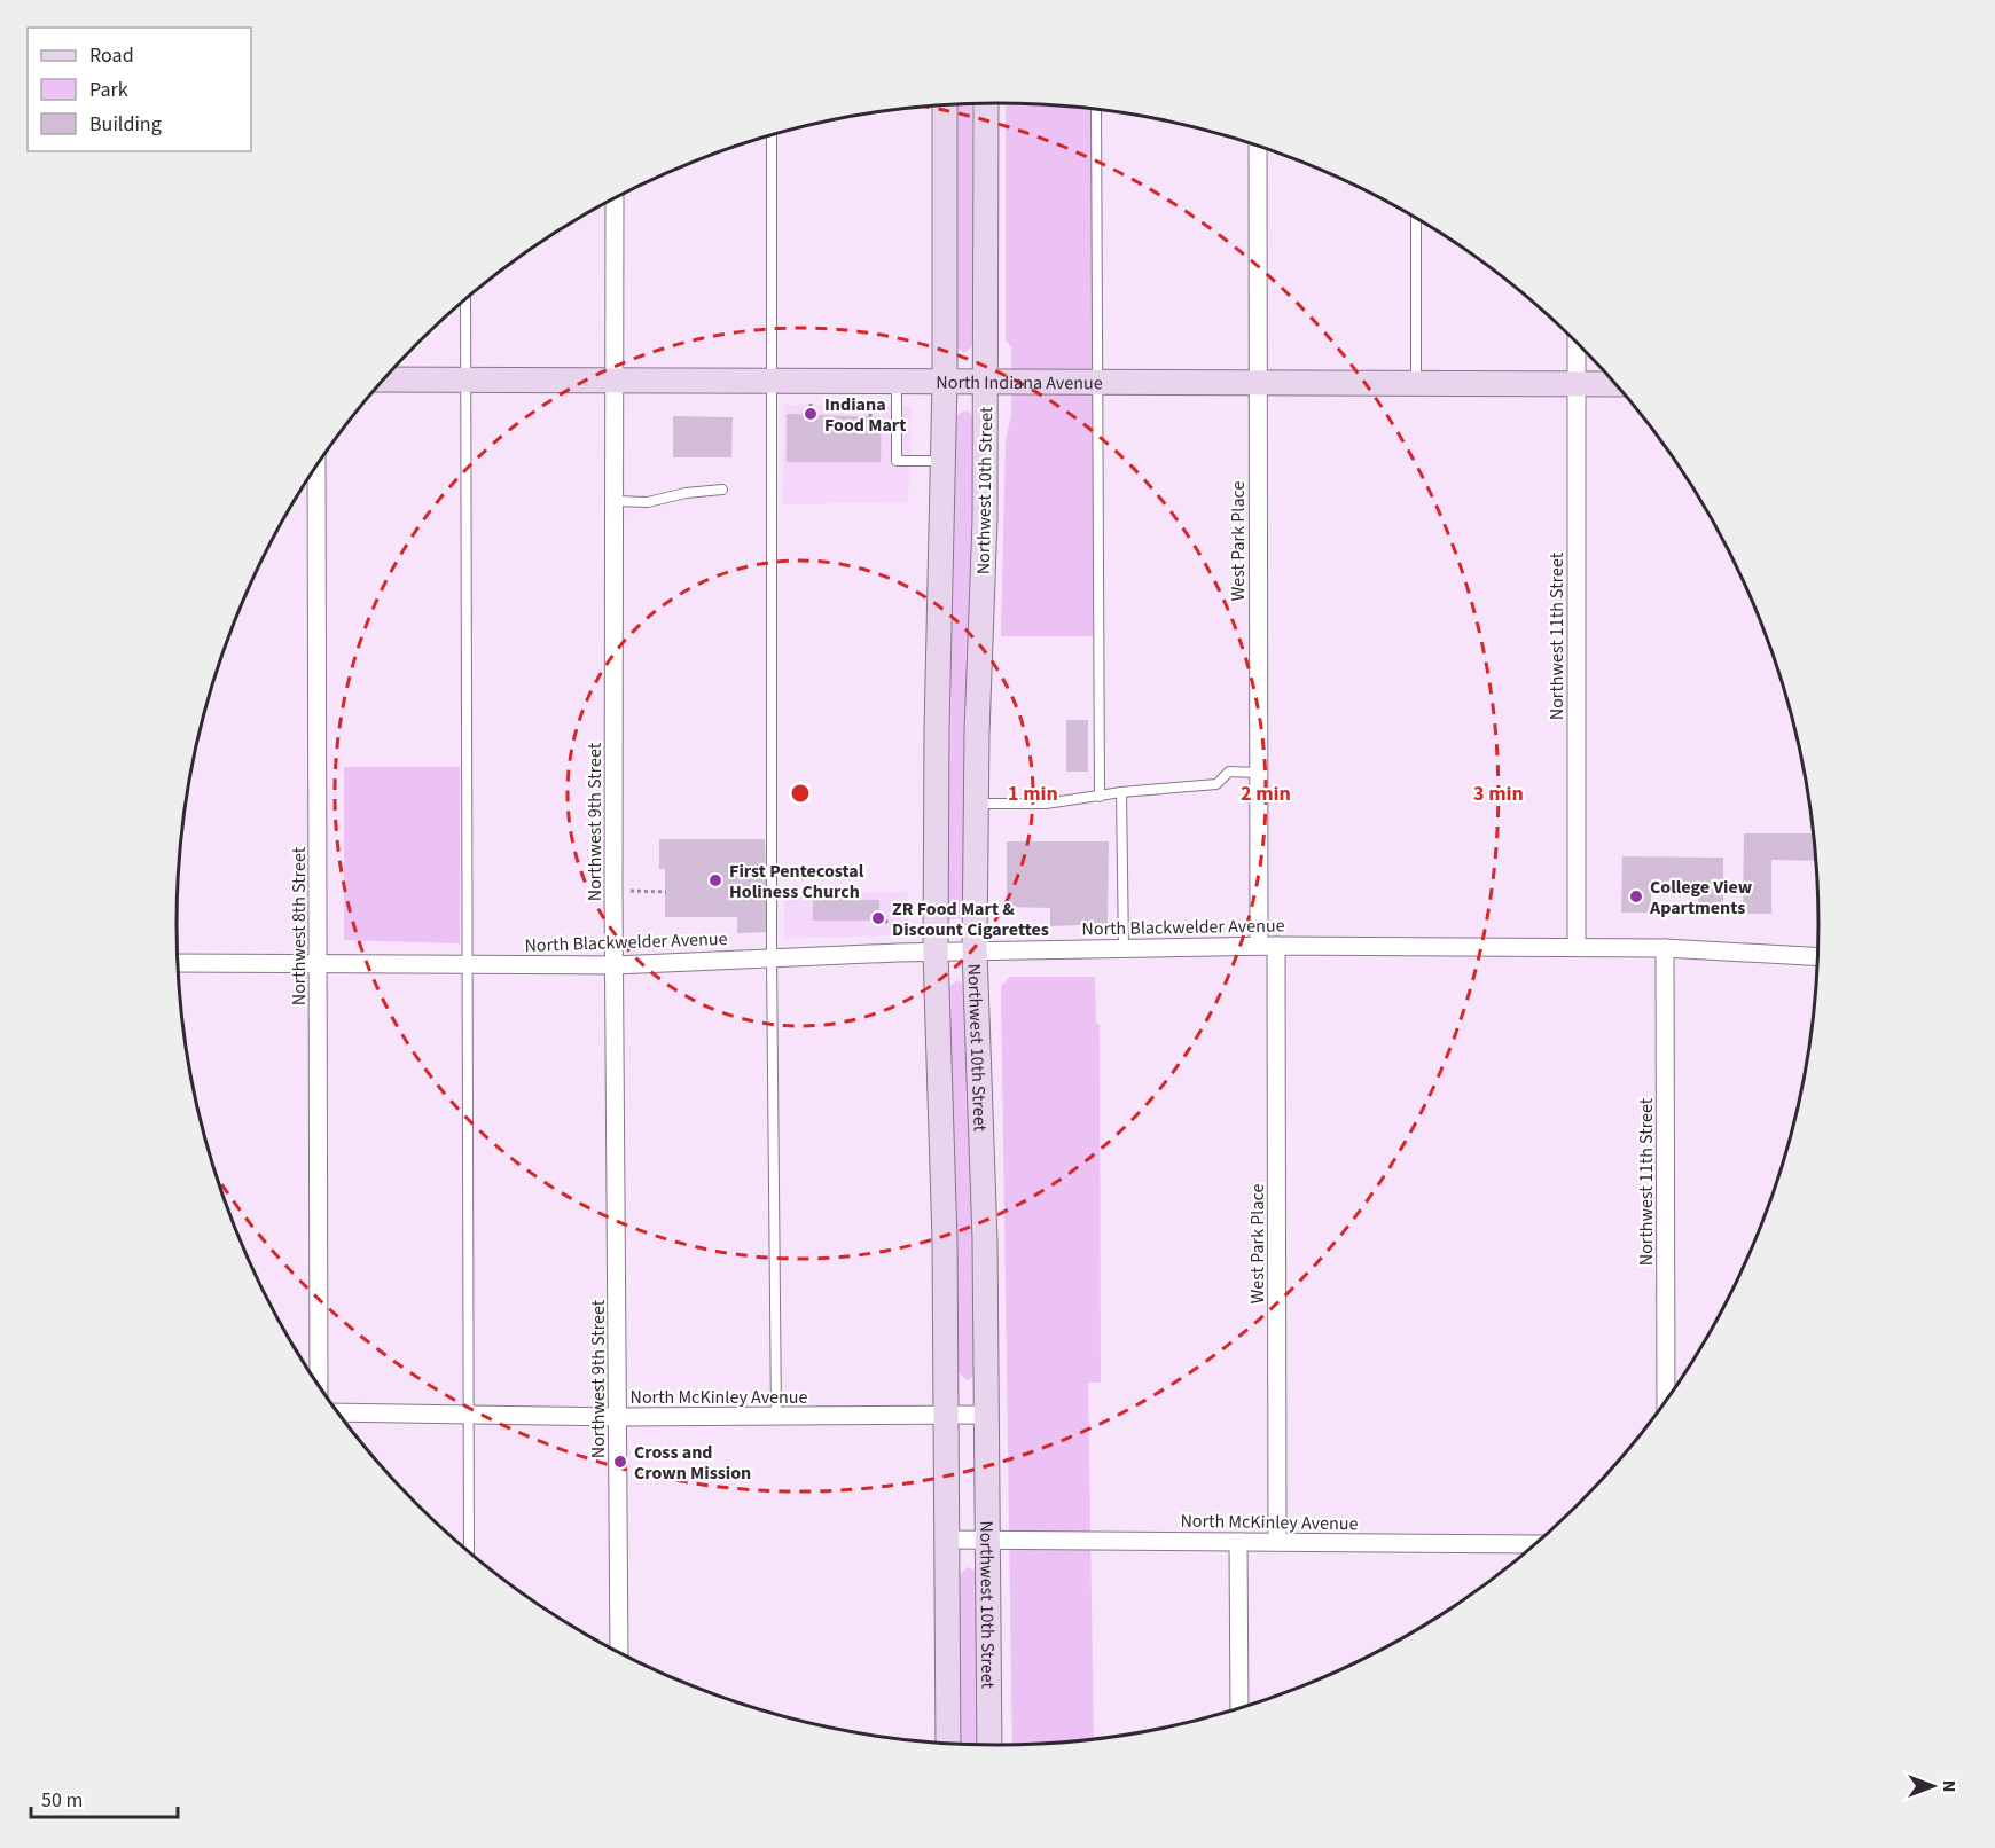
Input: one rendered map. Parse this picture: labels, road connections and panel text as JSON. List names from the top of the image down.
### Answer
{
  "streets": {
    "main road": ["North Indiana Avenue", "Northwest 10th Street"],
    "street": [
      "West Park Place",
      "Northwest 11th Street",
      "Northwest 9th Street",
      "Northwest 8th Street",
      "North Blackwelder Avenue",
      "North McKinley Avenue"
    ]
  },
  "crossings": [
    ["North Indiana Avenue", "Northwest 10th Street"],
    ["North Indiana Avenue", "West Park Place"],
    ["North Indiana Avenue", "Northwest 11th Street"],
    ["North Indiana Avenue", "Northwest 9th Street"],
    ["Northwest 10th Street", "North Blackwelder Avenue"],
    ["Northwest 10th Street", "North McKinley Avenue"],
    ["West Park Place", "North Blackwelder Avenue"],
    ["West Park Place", "North McKinley Avenue"],
    ["Northwest 11th Street", "North Blackwelder Avenue"],
    ["Northwest 9th Street", "North Blackwelder Avenue"],
    ["Northwest 9th Street", "North McKinley Avenue"],
    ["Northwest 8th Street", "North Blackwelder Avenue"]
  ],
  "places": [
    "Indiana Food Mart",
    "First Pentecostal Holiness Church",
    "College View Apartments",
    "ZR Food Mart & Discount Cigarettes",
    "Cross and Crown Mission"
  ],
  "legend": ["Road", "Park", "Building"],
  "scale_bar": "50 m",
  "north": "right",
  "rings": ["1 min", "2 min", "3 min"]
}
